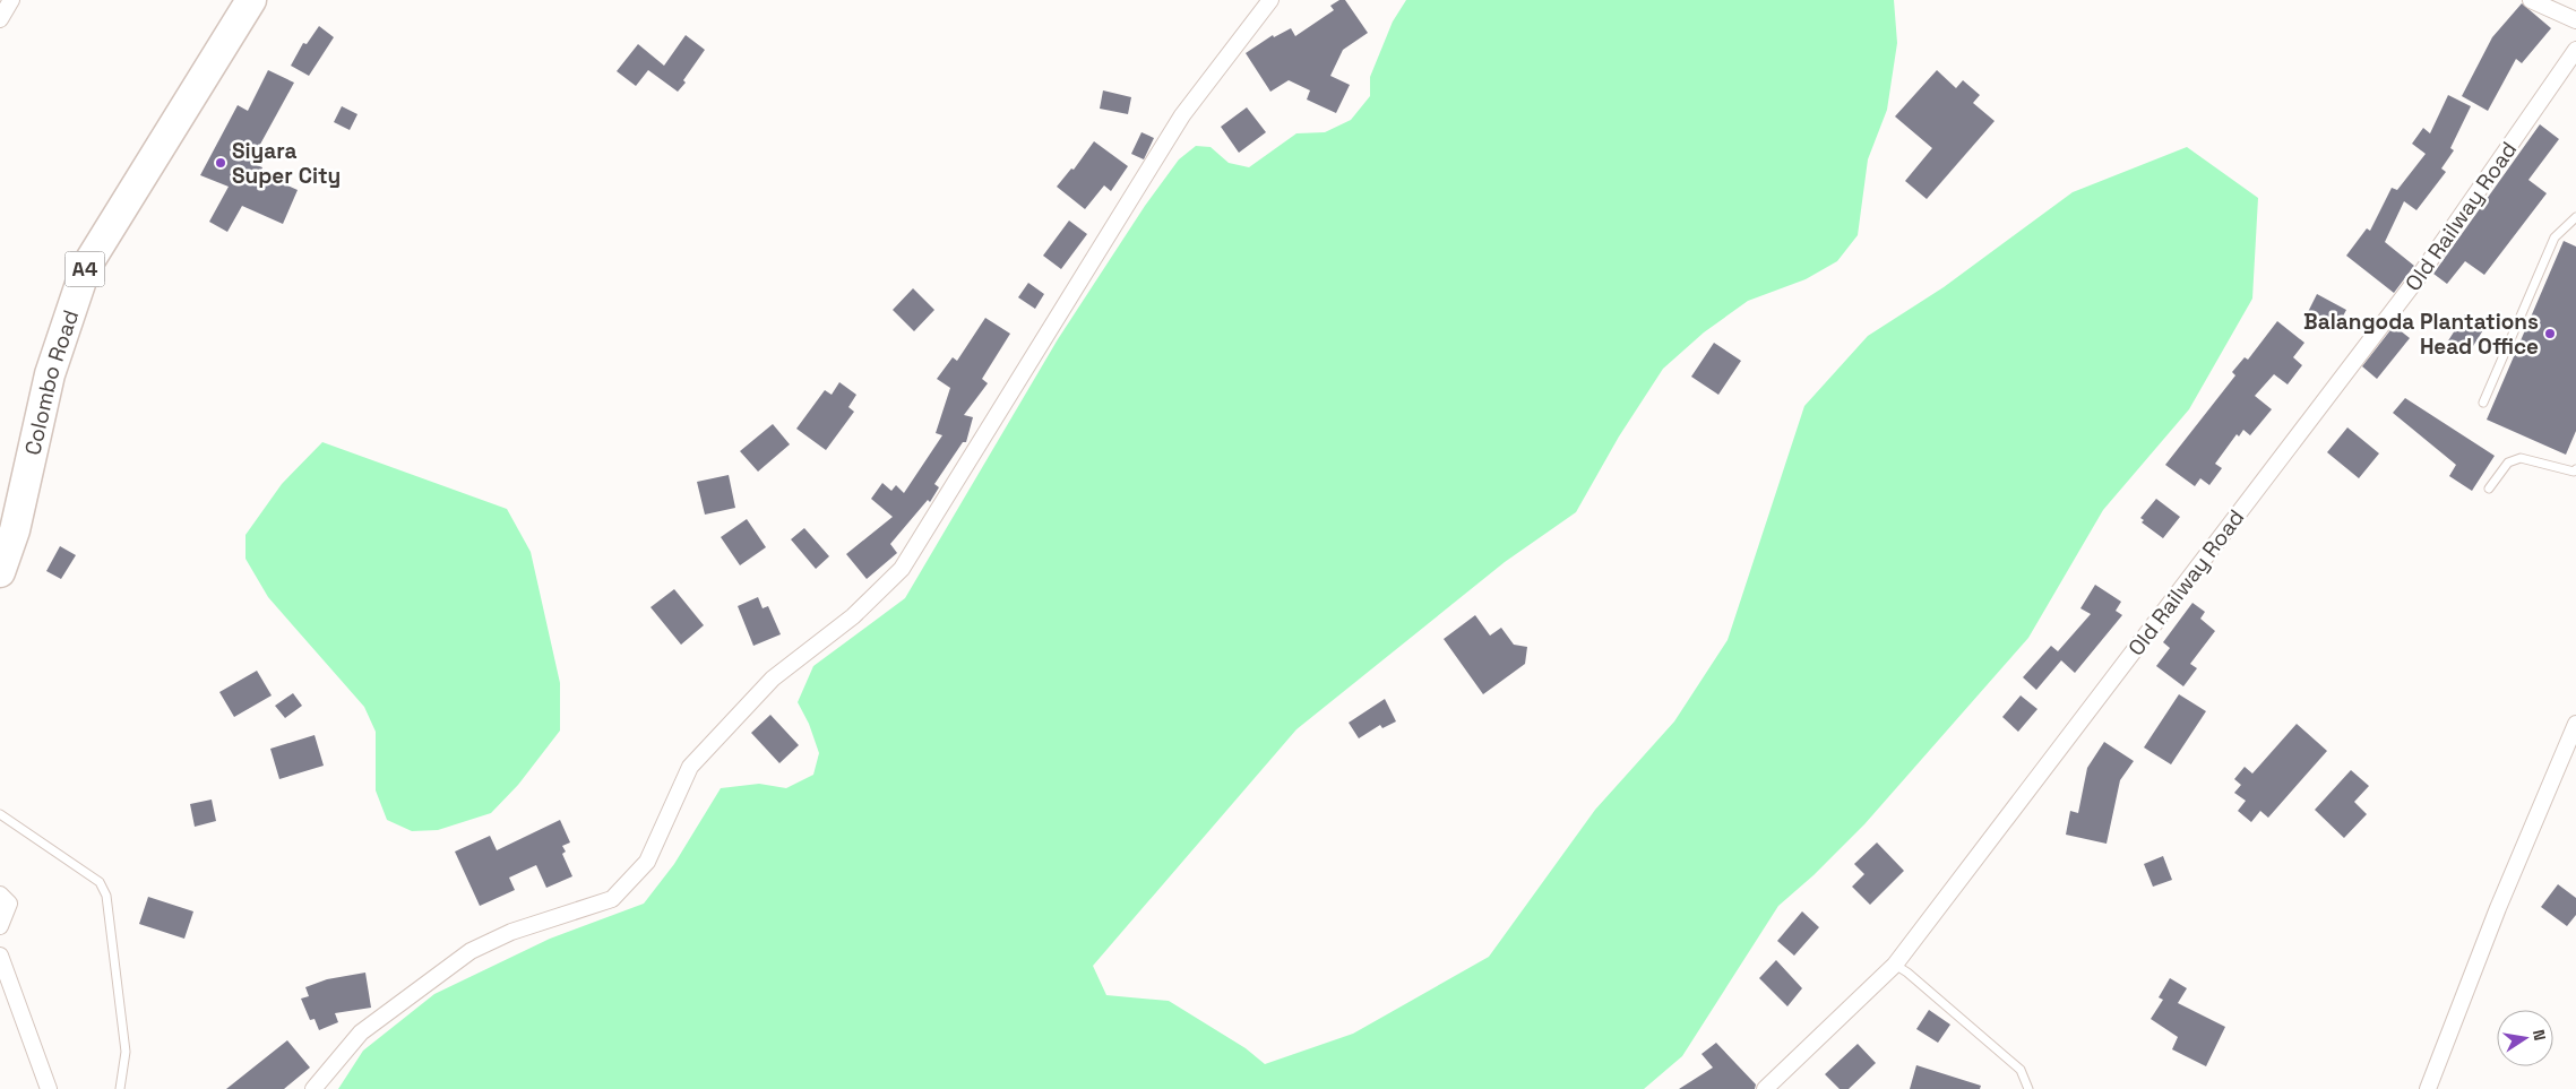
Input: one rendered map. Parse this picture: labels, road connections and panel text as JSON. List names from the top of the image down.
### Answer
{
  "streets": {
    "highway": ["A4", "Colombo Road"],
    "street": ["Old Railway Road"]
  },
  "places": ["Siyara Super City", "Balangoda Plantations Head Office"],
  "north": "right"
}
